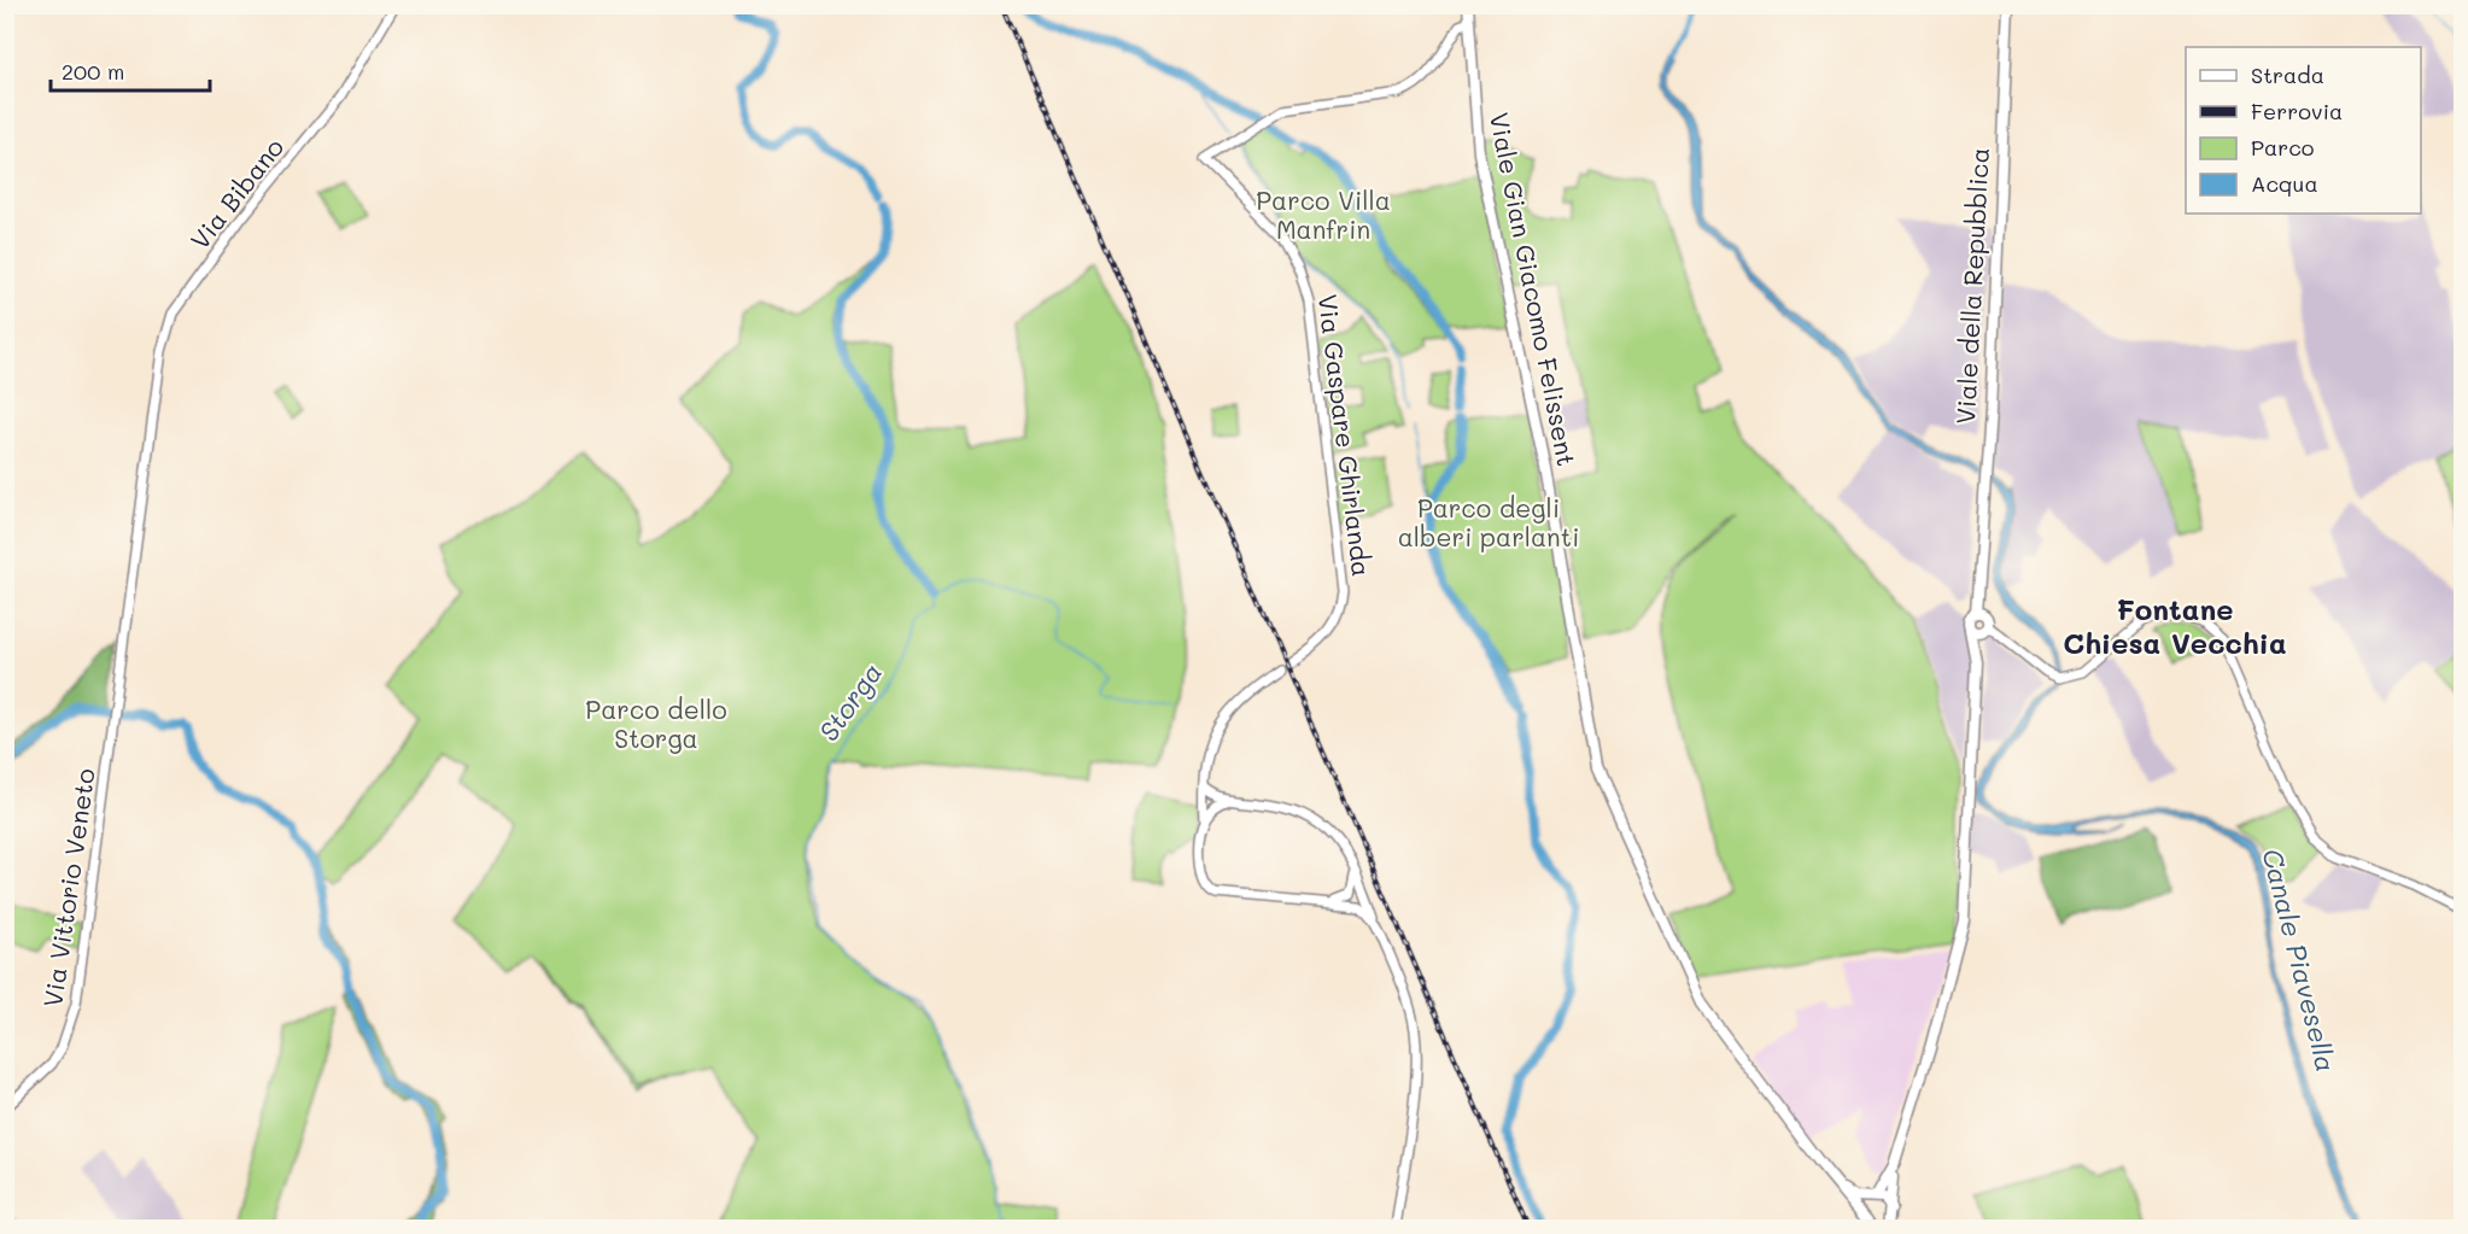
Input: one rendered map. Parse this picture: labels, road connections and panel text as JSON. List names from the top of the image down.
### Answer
{
  "streets": {
    "main road": ["Viale della Repubblica", "Viale Gian Giacomo Felissent"],
    "street": ["Via Bibano", "Via Gaspare Ghirlanda", "Via Vittorio Veneto"]
  },
  "crossings": [
    ["Via Bibano", "Via Vittorio Veneto"]
  ],
  "districts": ["Fontane Chiesa Vecchia"],
  "water": ["Storga", "Canale Piavesella"],
  "parks": ["Parco Villa Manfrin", "Parco degli alberi parlanti", "Parco dello Storga"],
  "legend": [
    "Strada",
    "Ferrovia",
    "Parco",
    "Acqua"
  ],
  "scale_bar": "200 m"
}
